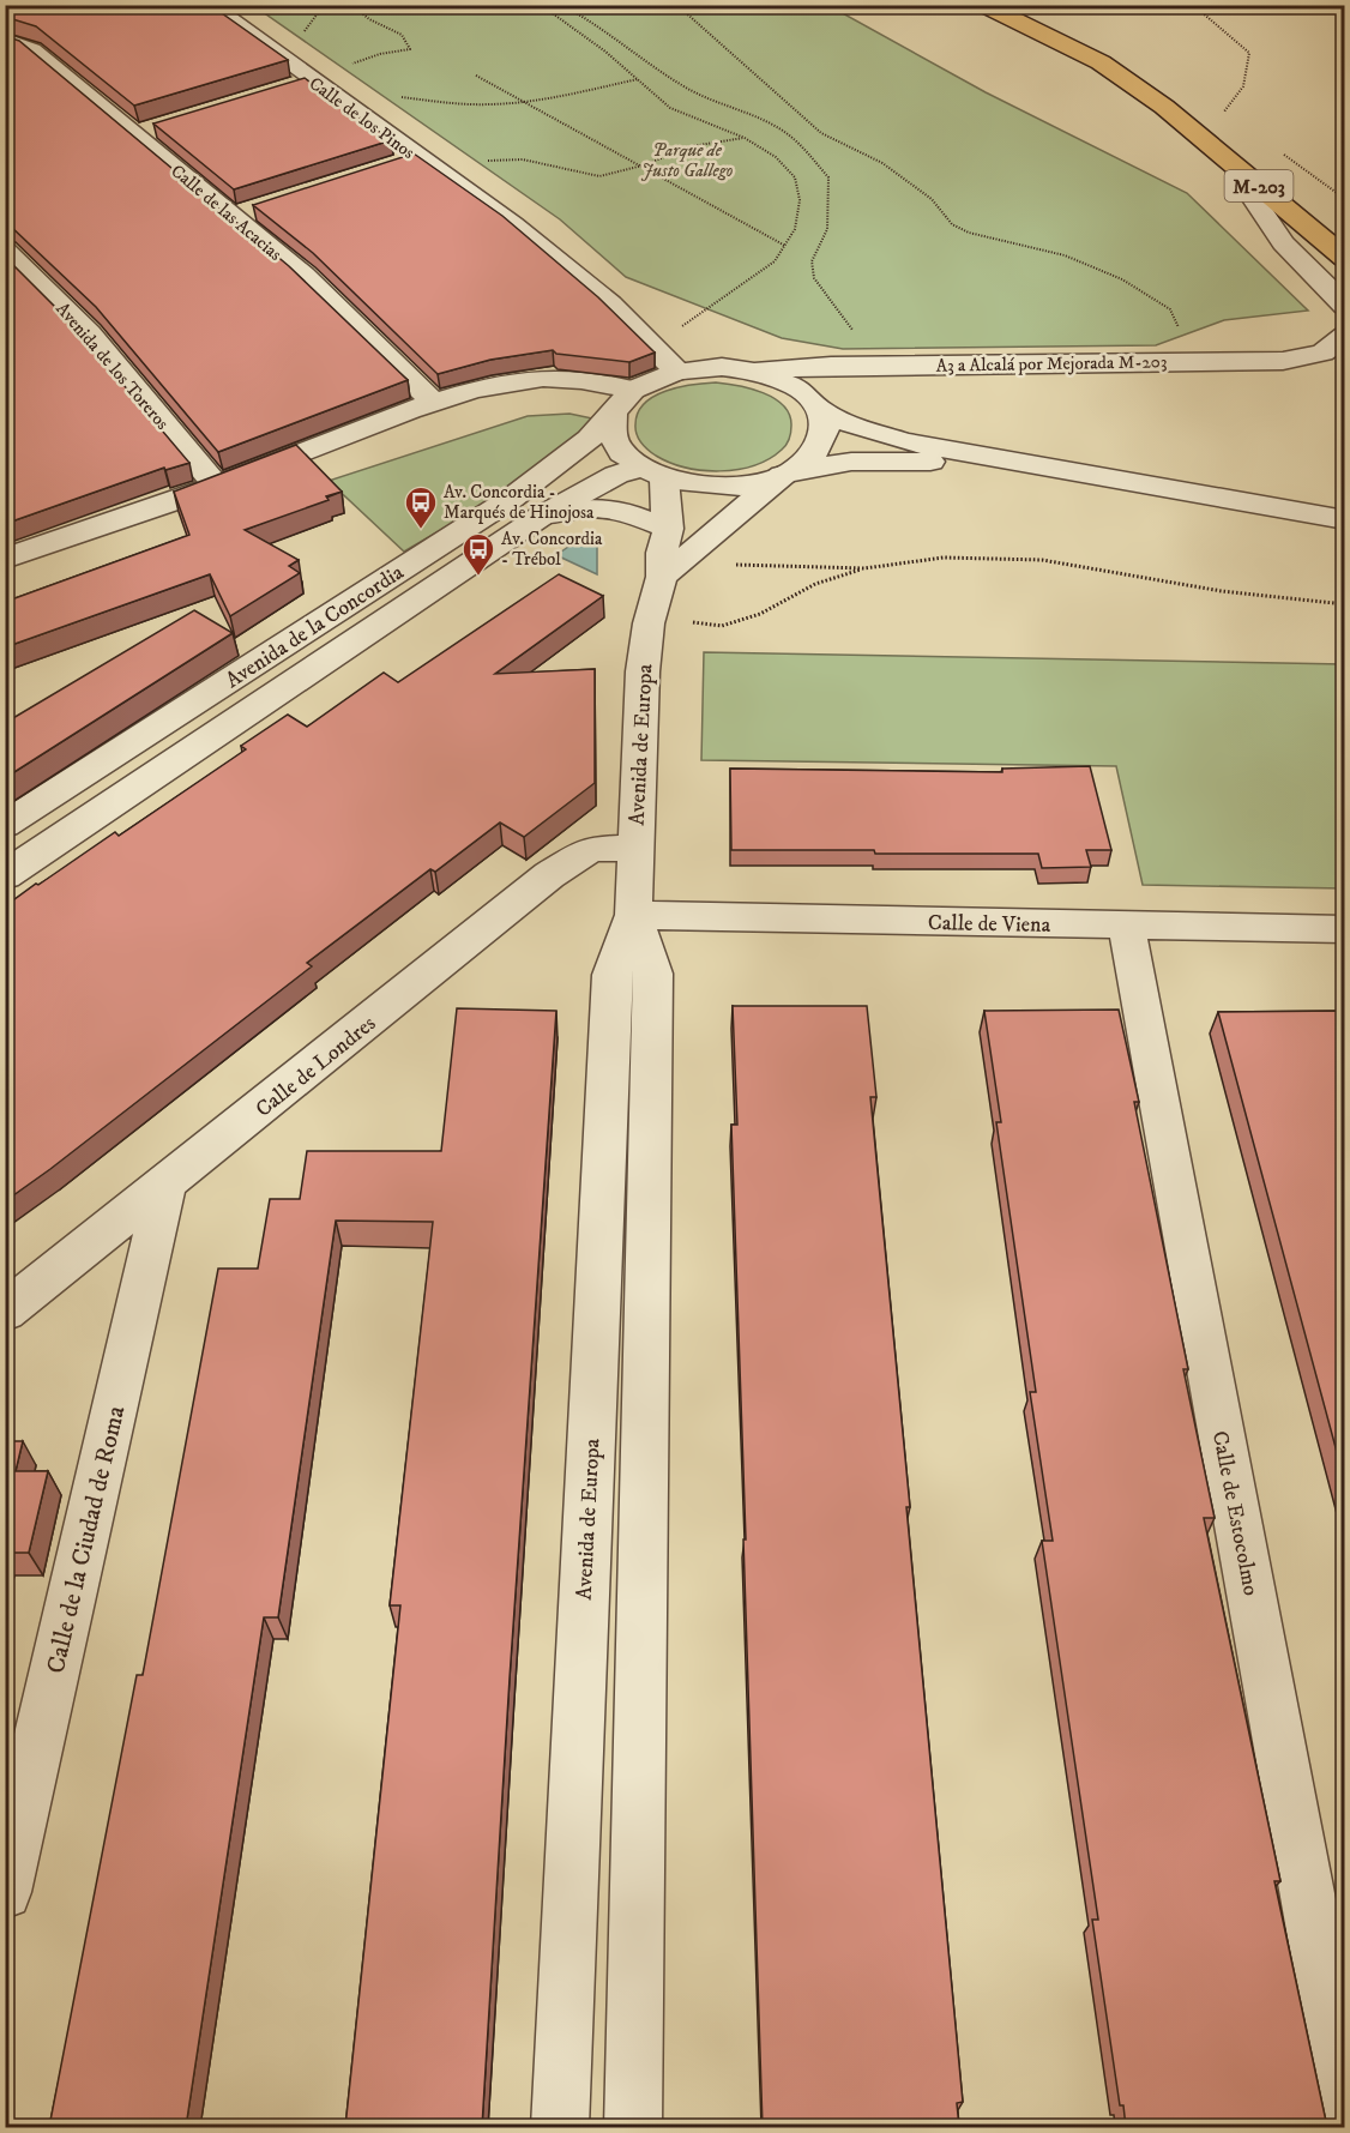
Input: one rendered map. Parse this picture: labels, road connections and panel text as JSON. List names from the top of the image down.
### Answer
{
  "streets": {
    "main road": ["M-203"],
    "street": [
      "Calle de los Pinos",
      "Calle de las Acacias",
      "A3 a Alcalá por Mejorada M-203",
      "Avenida de los Toreros",
      "Avenida de la Concordia",
      "Avenida de Europa",
      "Calle de Viena",
      "Calle de Londres",
      "Calle de Estocolmo",
      "Calle de la Ciudad de Roma"
    ]
  },
  "crossings": [
    ["Avenida de la Concordia", "Avenida de Europa"],
    ["Avenida de Europa", "Calle de Viena"],
    ["Avenida de Europa", "Calle de Londres"],
    ["Calle de Viena", "Calle de Estocolmo"],
    ["Calle de Londres", "Calle de la Ciudad de Roma"]
  ],
  "parks": ["Parque de Justo Gallego"],
  "places": {
    "bus stop": ["Av. Concordia - Marqués de Hinojosa", "Av. Concordia - Trébol"]
  }
}
